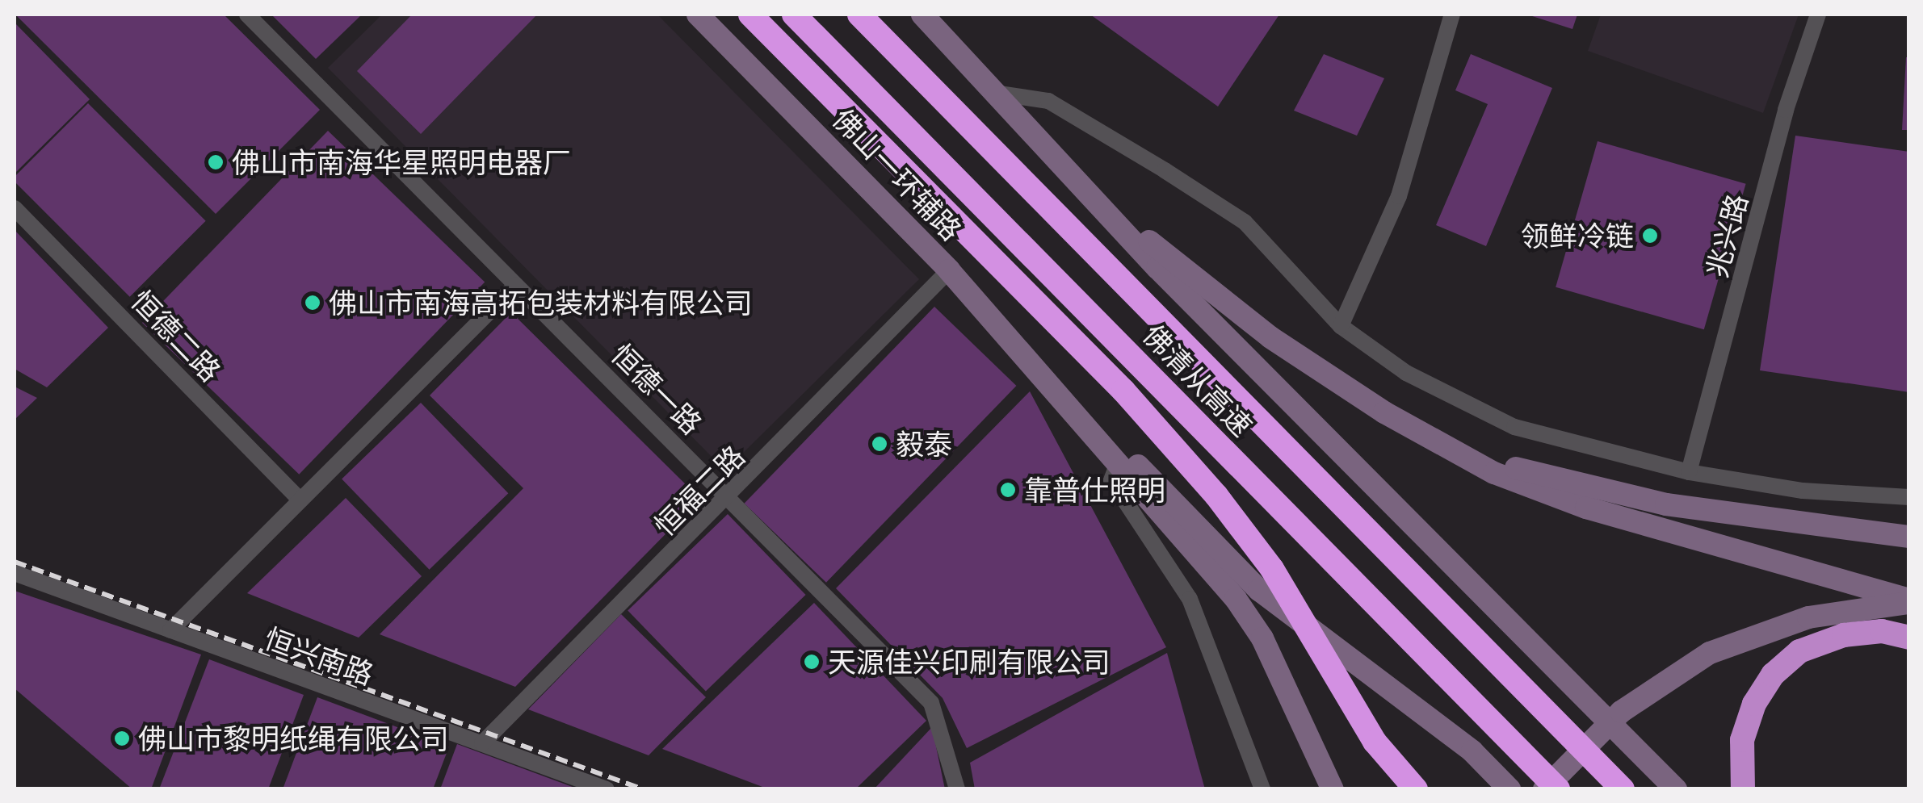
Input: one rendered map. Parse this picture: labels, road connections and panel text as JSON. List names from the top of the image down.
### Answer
{
  "streets": {
    "highway": ["佛清从高速"],
    "main road": ["佛山一环辅路"],
    "street": [
      "兆兴路",
      "恒德二路",
      "恒德一路",
      "恒福二路",
      "恒兴南路"
    ]
  },
  "crossings": [
    ["佛山一环辅路", "恒福二路"],
    ["恒德一路", "恒福二路"],
    ["恒福二路", "恒兴南路"]
  ],
  "places": [
    "佛山市南海华星照明电器厂",
    "领鲜冷链",
    "佛山市南海高拓包装材料有限公司",
    "毅泰",
    "靠普仕照明",
    "天源佳兴印刷有限公司",
    "佛山市黎明纸绳有限公司"
  ]
}
